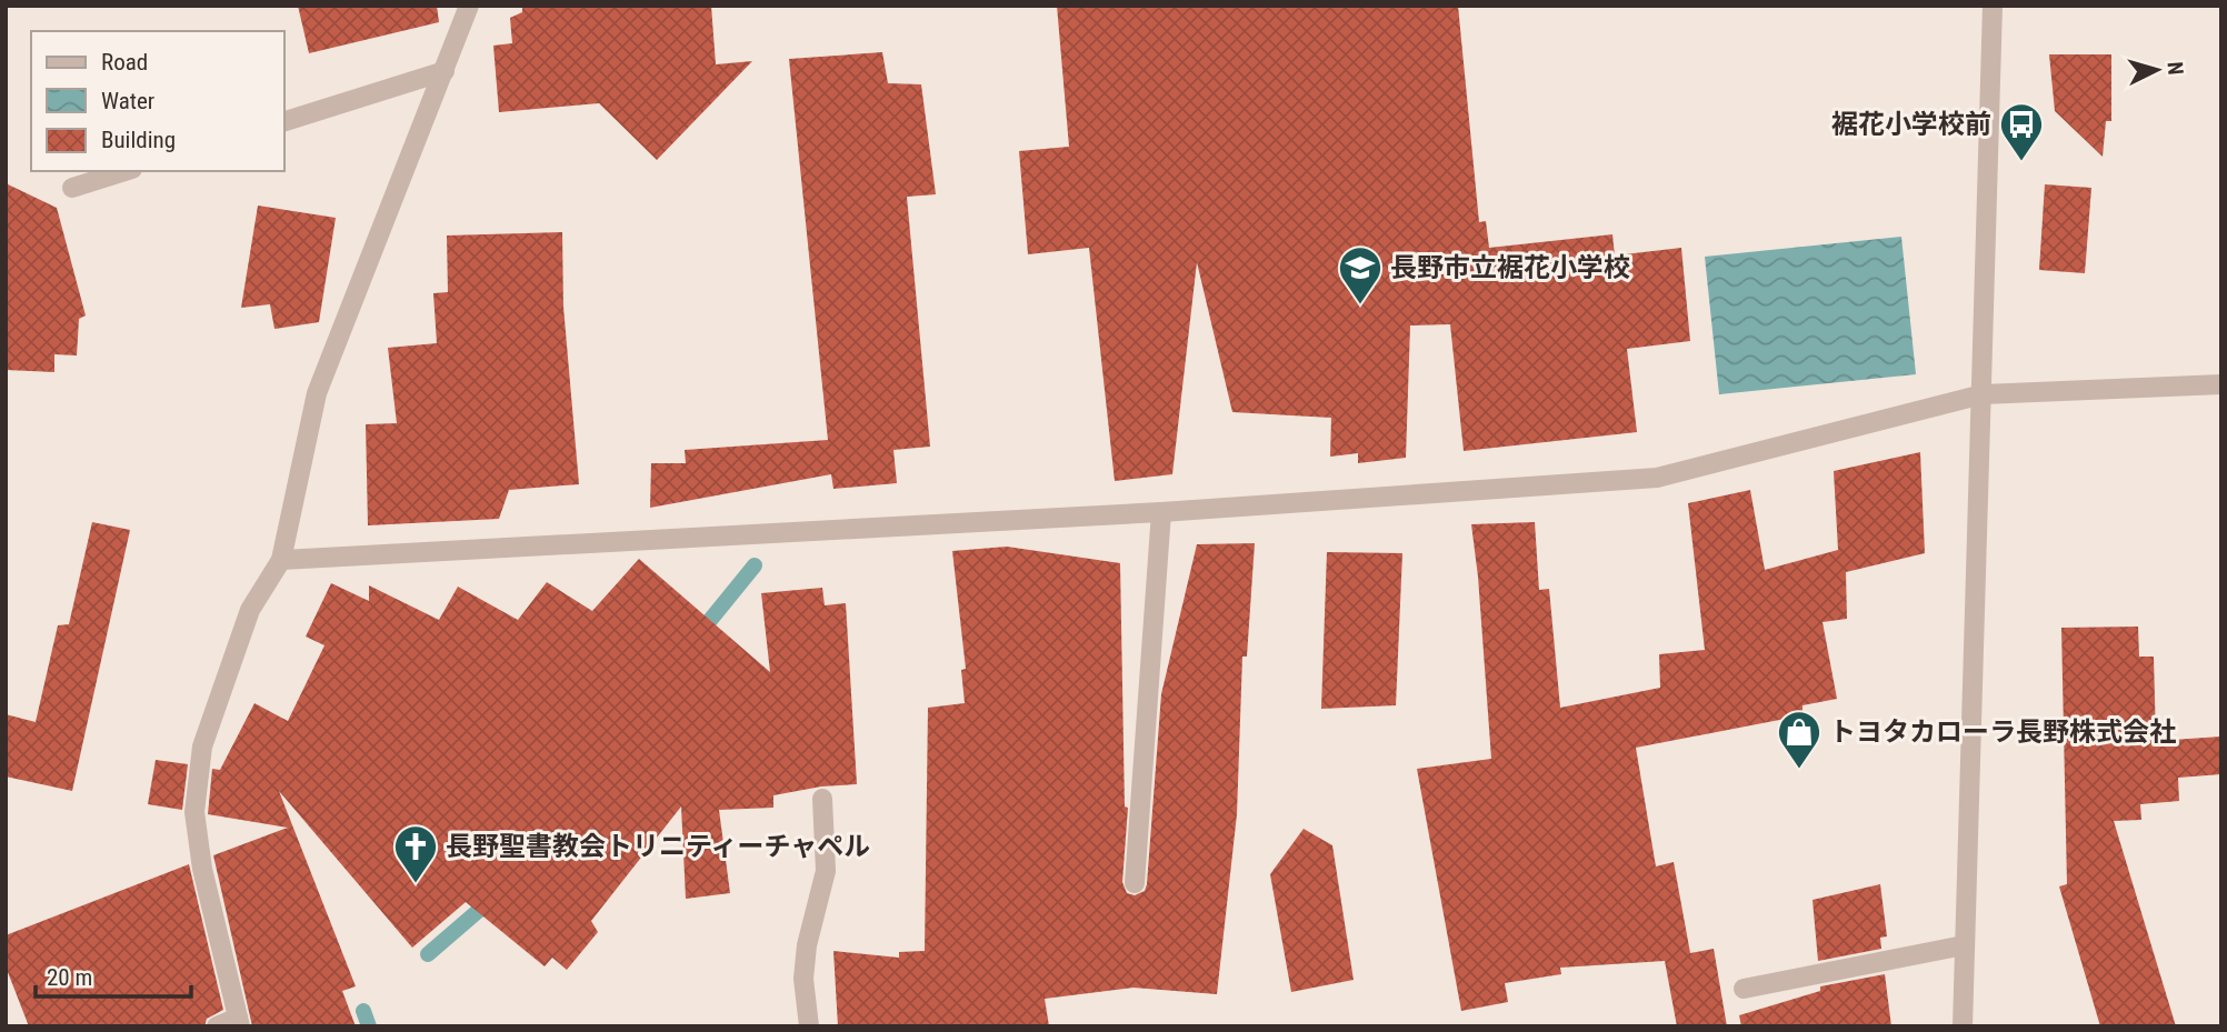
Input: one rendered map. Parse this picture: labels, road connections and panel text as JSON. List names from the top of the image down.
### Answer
{
  "places": {
    "bus stop": ["裾花小学校前"],
    "school or university": ["長野市立裾花小学校"],
    "shop": ["トヨタカローラ長野株式会社"],
    "church": ["長野聖書教会トリニティーチャペル"]
  },
  "legend": ["Road", "Water", "Building"],
  "scale_bar": "20 m",
  "north": "right"
}
